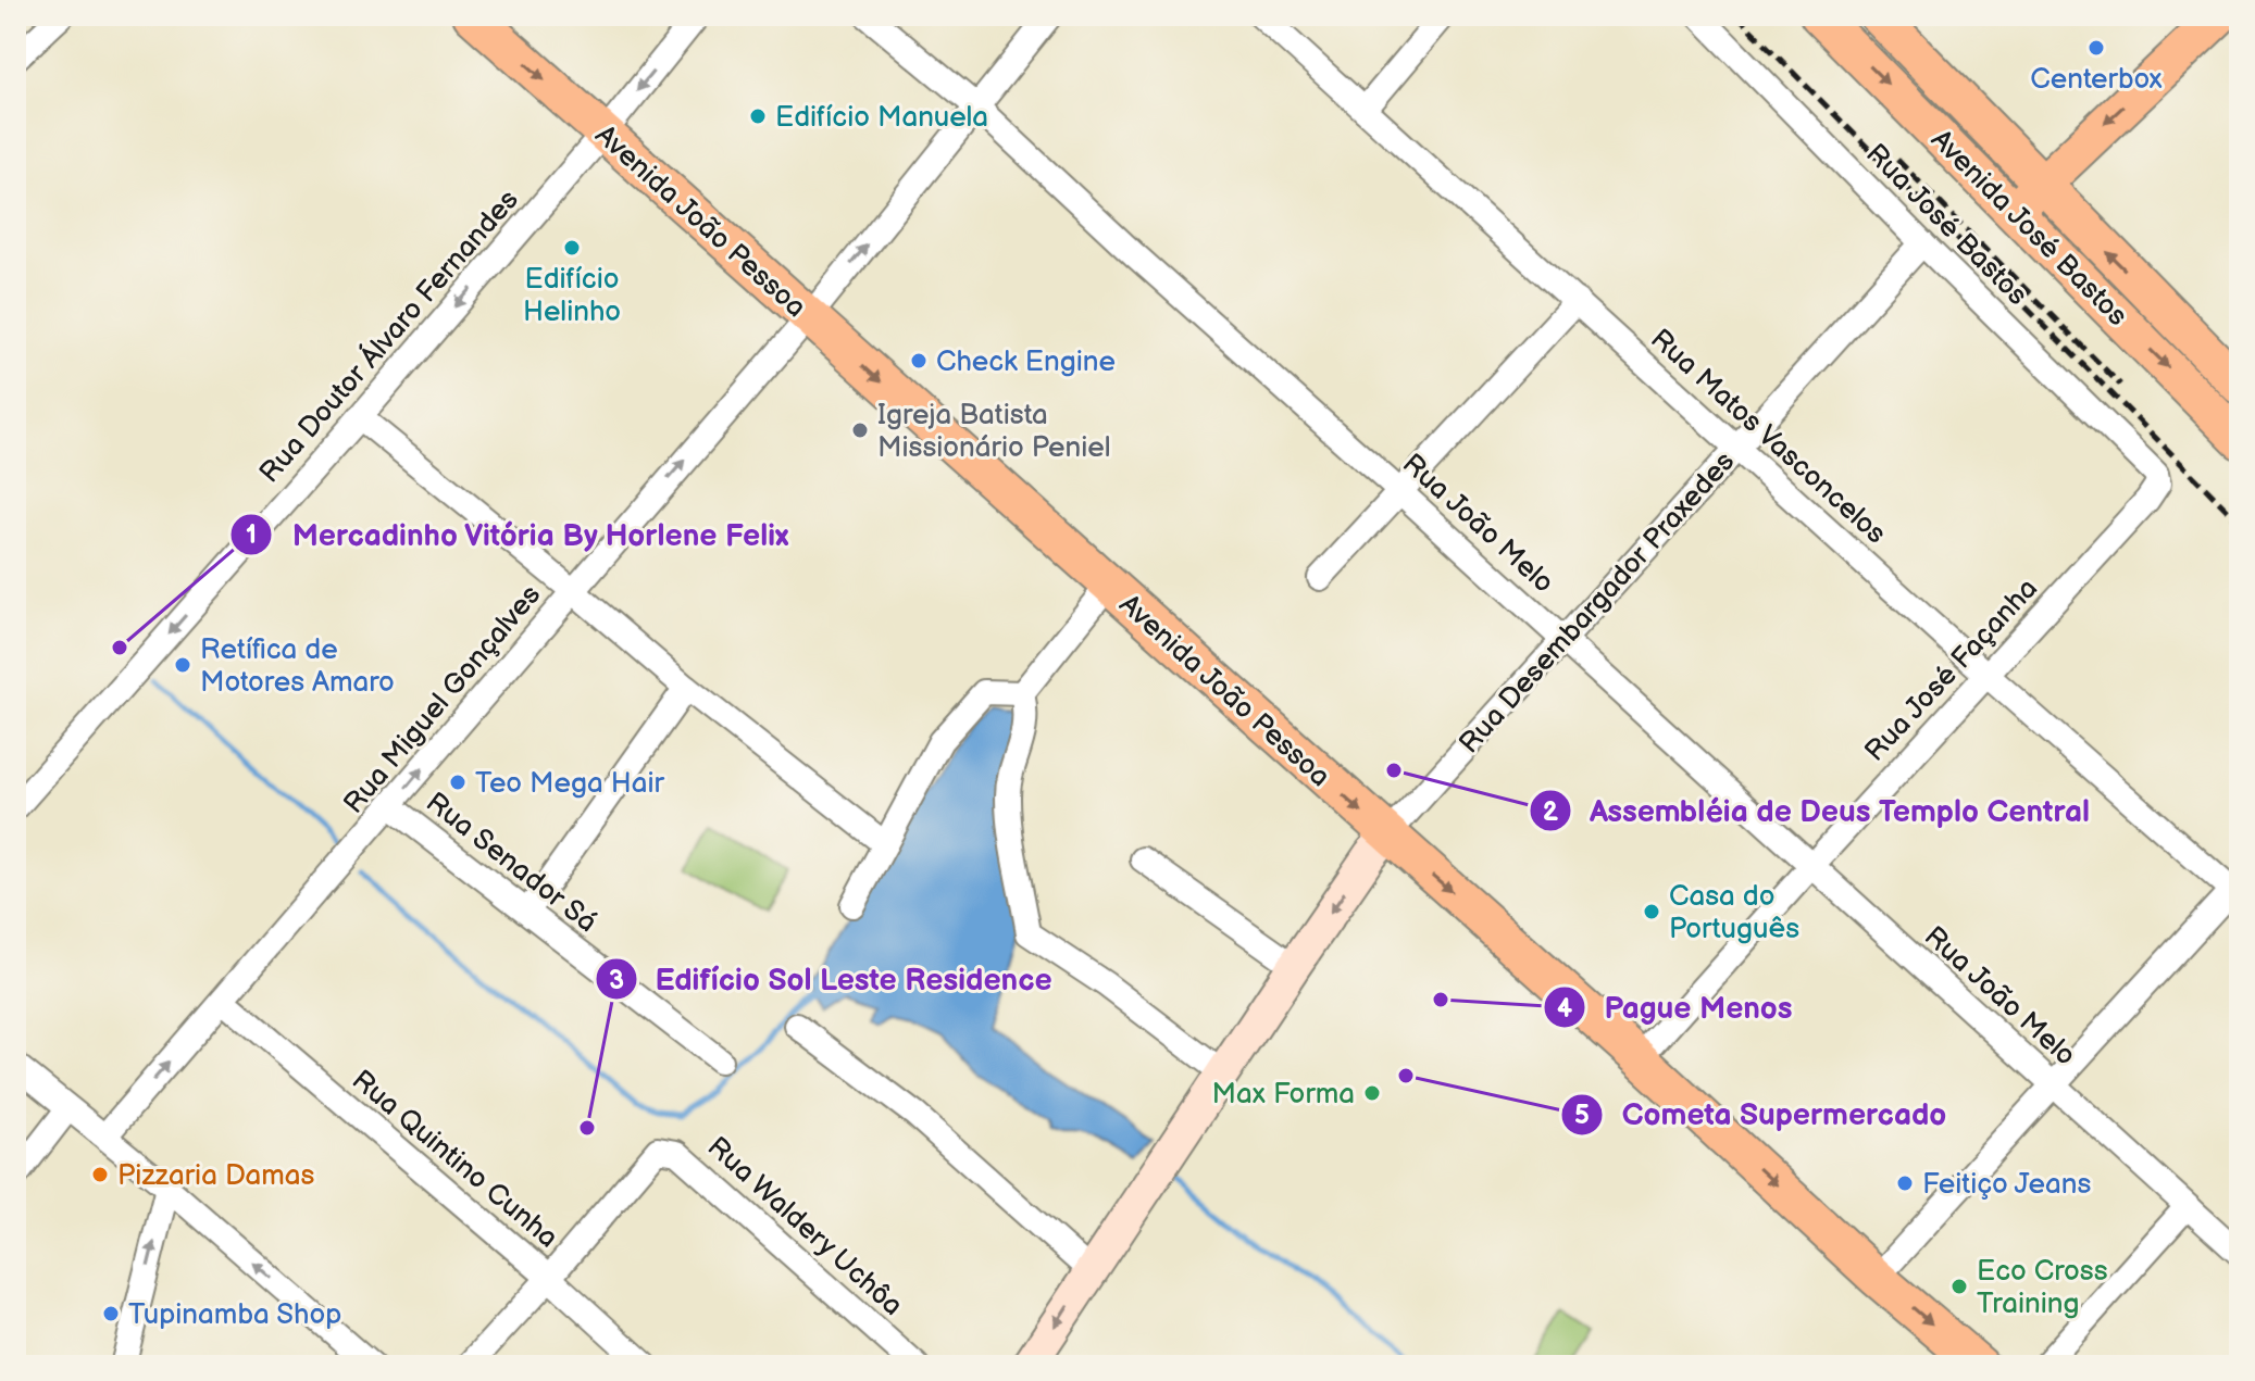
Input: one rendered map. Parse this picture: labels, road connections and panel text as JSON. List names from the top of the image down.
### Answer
{
  "streets": {
    "main road": ["Avenida João Pessoa", "Avenida José Bastos"],
    "street": [
      "Rua José Bastos",
      "Rua Doutor Álvaro Fernandes",
      "Rua Matos Vasconcelos",
      "Rua João Melo",
      "Rua Desembargador Praxedes",
      "Rua José Façanha",
      "Rua Miguel Gonçalves",
      "Rua Senador Sá",
      "Rua Quintino Cunha",
      "Rua Waldery Uchôa"
    ]
  },
  "crossings": [
    ["Avenida João Pessoa", "Rua Doutor Álvaro Fernandes"],
    ["Avenida João Pessoa", "Rua Desembargador Praxedes"],
    ["Avenida João Pessoa", "Rua José Façanha"],
    ["Avenida João Pessoa", "Rua Miguel Gonçalves"],
    ["Rua José Bastos", "Rua Desembargador Praxedes"],
    ["Rua José Bastos", "Rua José Façanha"],
    ["Rua Matos Vasconcelos", "Rua Desembargador Praxedes"],
    ["Rua Matos Vasconcelos", "Rua José Façanha"],
    ["Rua João Melo", "Rua Desembargador Praxedes"],
    ["Rua João Melo", "Rua José Façanha"],
    ["Rua João Melo", "Rua Miguel Gonçalves"],
    ["Rua Miguel Gonçalves", "Rua Senador Sá"],
    ["Rua Miguel Gonçalves", "Rua Quintino Cunha"],
    ["Rua Quintino Cunha", "Rua Waldery Uchôa"]
  ],
  "one_way": ["Avenida João Pessoa", "Rua Doutor Álvaro Fernandes", "Rua Miguel Gonçalves"],
  "places": [
    "Centerbox",
    "Edifício Manuela",
    "Edifício Helinho",
    "Check Engine",
    "Igreja Batista Missionário Peniel",
    "Mercadinho Vitória By Horlene Felix",
    "Retífica de Motores Amaro",
    "Assembléia de Deus Templo Central",
    "Teo Mega Hair",
    "Casa do Português",
    "Pague Menos",
    "Cometa Supermercado",
    "Max Forma",
    "Edifício Sol Leste Residence",
    "Pizzaria Damas",
    "Feitiço Jeans",
    "Eco Cross Training",
    "Tupinamba Shop"
  ]
}
